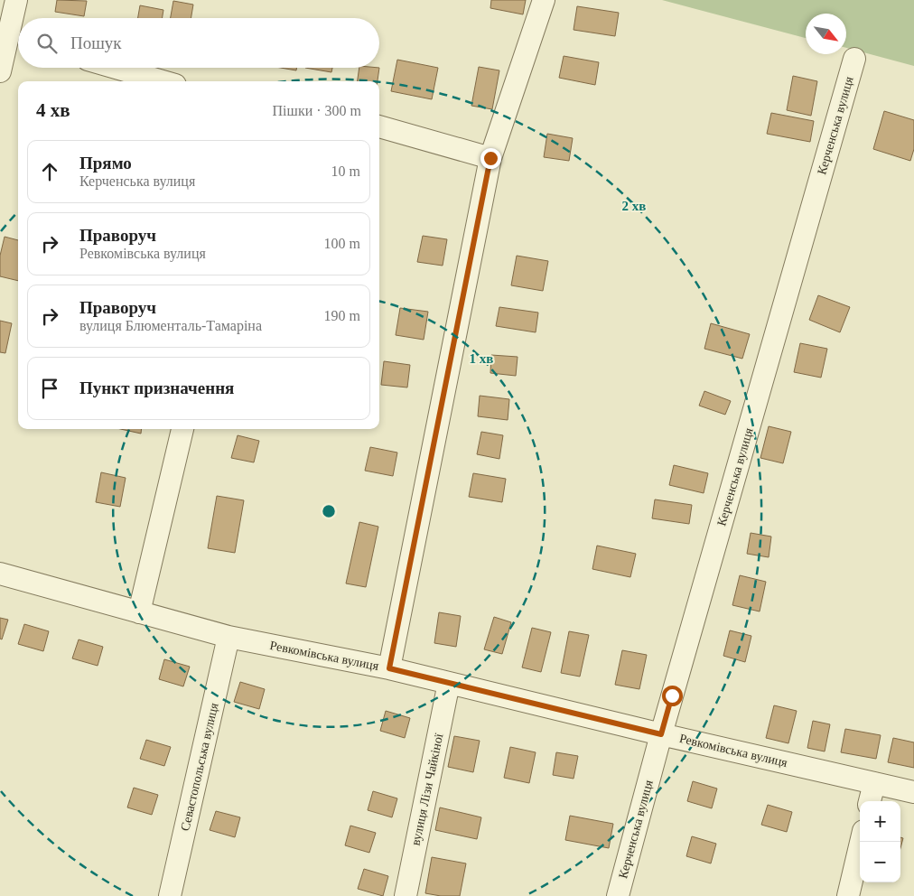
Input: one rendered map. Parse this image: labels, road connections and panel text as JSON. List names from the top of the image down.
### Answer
{
  "streets": {
    "street": [
      "Керченська вулиця",
      "Ревкомівська вулиця",
      "Севастопольська вулиця",
      "вулиця Лізи Чайкіної"
    ]
  },
  "crossings": [
    ["Керченська вулиця", "Ревкомівська вулиця"],
    ["Ревкомівська вулиця", "Севастопольська вулиця"],
    ["Ревкомівська вулиця", "вулиця Лізи Чайкіної"]
  ],
  "north": "bottom right",
  "page": {
    "search": "Пошук",
    "heading": ["4 хв", "Пішки · 300 m"],
    "list": [
      ["Прямо", "Керченська вулиця", "10 m"],
      ["Праворуч", "Ревкомівська вулиця", "100 m"],
      ["Праворуч", "вулиця Блюменталь-Тамаріна", "190 m"],
      "Пункт призначення"
    ],
    "map_buttons": ["+", "−"]
  },
  "rings": ["2 хв", "1 хв"]
}
